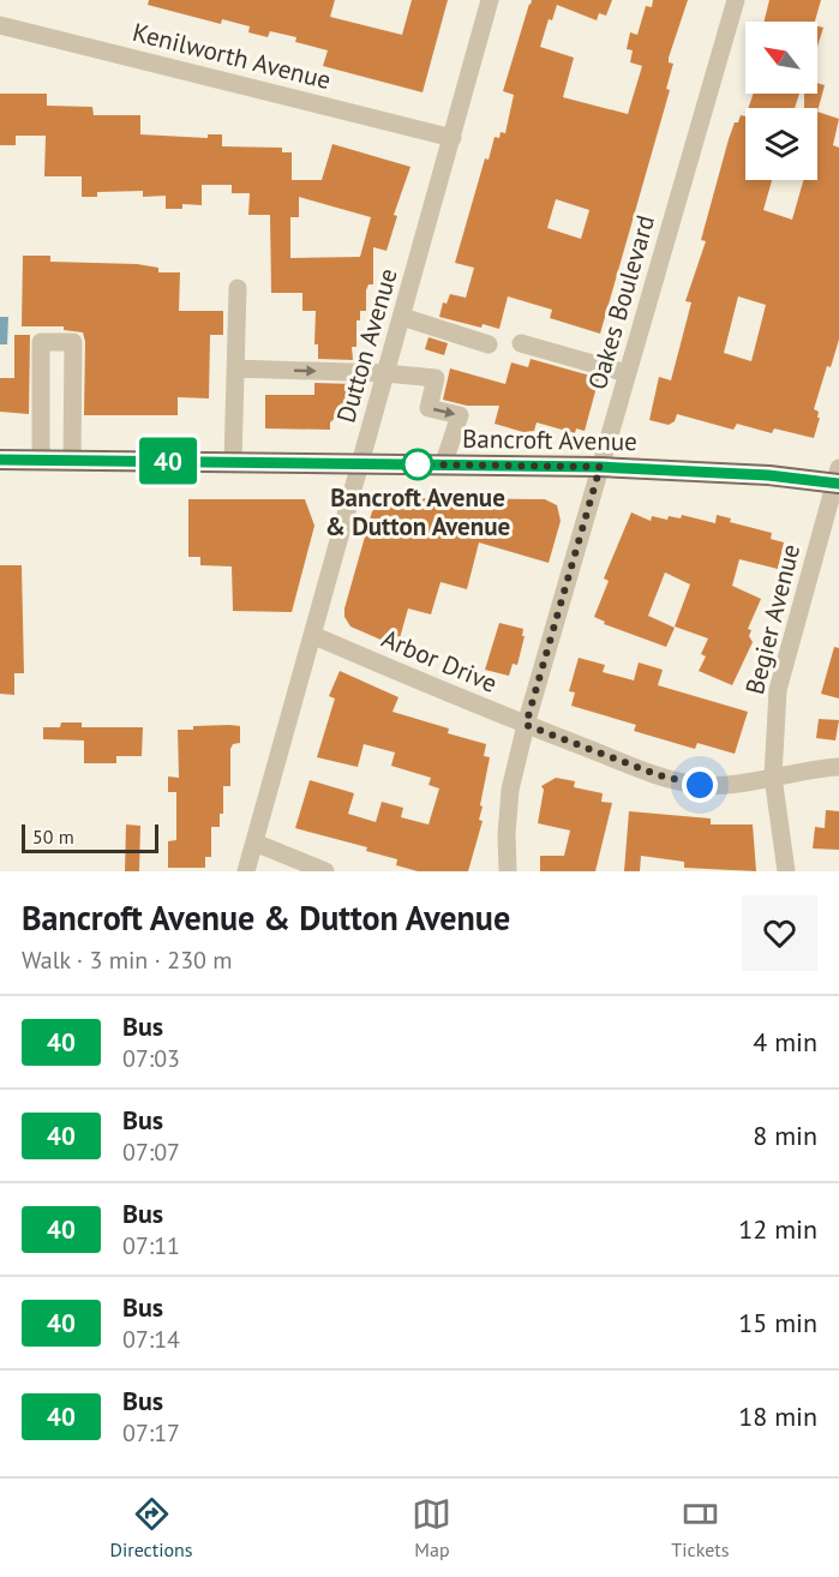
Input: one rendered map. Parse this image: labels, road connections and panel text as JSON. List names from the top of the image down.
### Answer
{
  "streets": {
    "main road": ["Bancroft Avenue"],
    "street": [
      "Kenilworth Avenue",
      "Oakes Boulevard",
      "Dutton Avenue",
      "Begier Avenue",
      "Arbor Drive"
    ]
  },
  "crossings": [
    ["Kenilworth Avenue", "Dutton Avenue"],
    ["Oakes Boulevard", "Bancroft Avenue"],
    ["Oakes Boulevard", "Arbor Drive"],
    ["Dutton Avenue", "Bancroft Avenue"],
    ["Dutton Avenue", "Arbor Drive"],
    ["Bancroft Avenue", "Begier Avenue"],
    ["Begier Avenue", "Arbor Drive"]
  ],
  "places": ["Bancroft Avenue & Dutton Avenue"],
  "lines": ["bus line 40"],
  "scale_bar": "50 m",
  "north": "top left",
  "page": {
    "on_map": "40",
    "scale": "50 m",
    "heading": ["Bancroft Avenue & Dutton Avenue", "Walk · 3 min · 230 m"],
    "list": [
      {
        "mark": "40",
        "name": "Bus",
        "note": "07:03",
        "value": "4 min"
      },
      {
        "mark": "40",
        "name": "Bus",
        "note": "07:07",
        "value": "8 min"
      },
      {
        "mark": "40",
        "name": "Bus",
        "note": "07:11",
        "value": "12 min"
      },
      {
        "mark": "40",
        "name": "Bus",
        "note": "07:14",
        "value": "15 min"
      },
      {
        "mark": "40",
        "name": "Bus",
        "note": "07:17",
        "value": "18 min"
      }
    ],
    "tabs": ["Directions", "Map", "Tickets"]
  }
}
